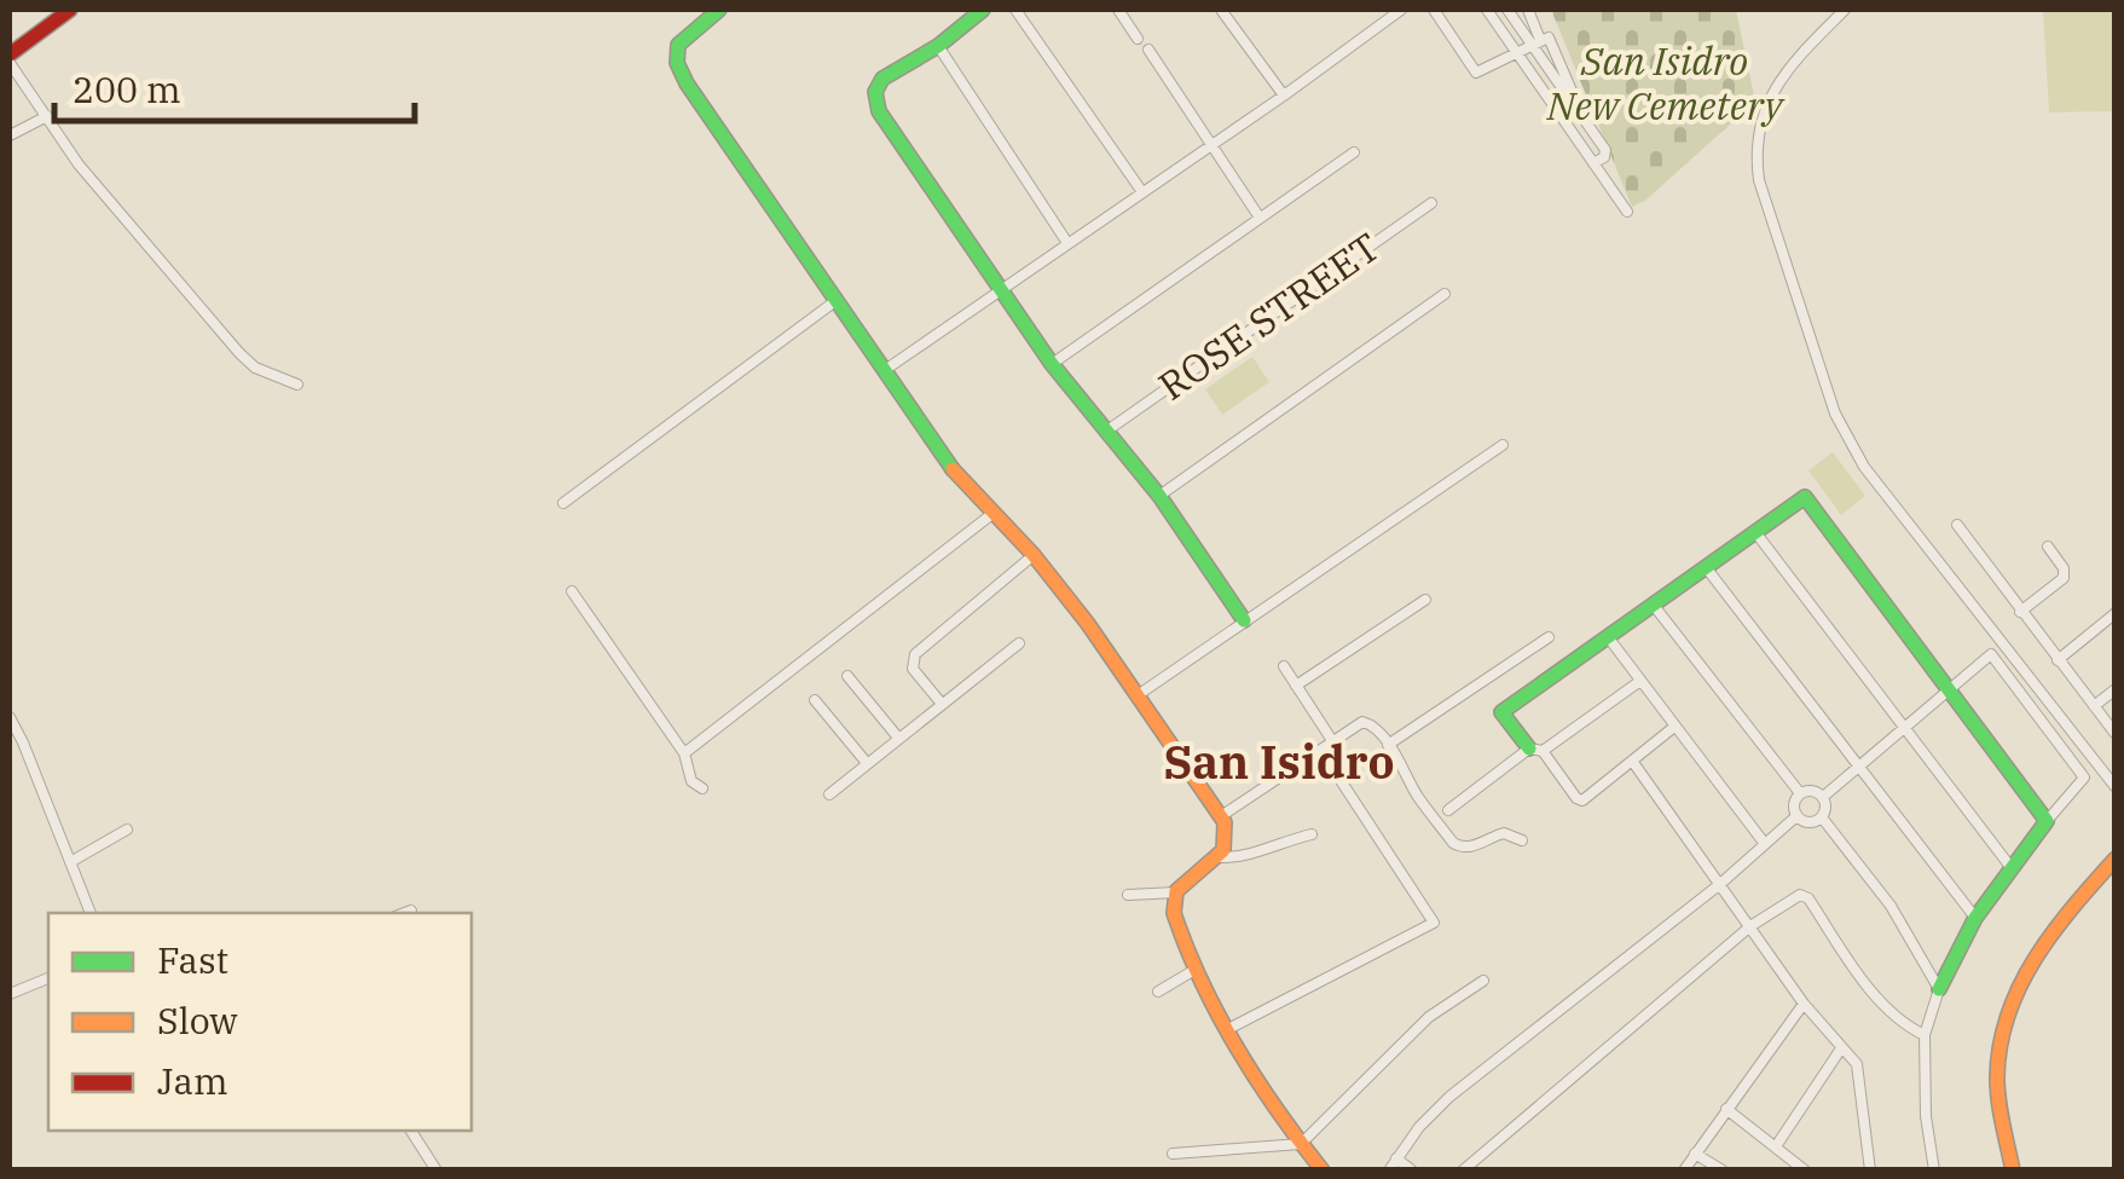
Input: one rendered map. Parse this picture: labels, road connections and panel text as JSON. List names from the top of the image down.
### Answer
{
  "streets": {
    "street": ["ROSE STREET"]
  },
  "districts": ["San Isidro"],
  "parks": ["San Isidro New Cemetery"],
  "legend": ["Fast", "Slow", "Jam"],
  "scale_bar": "200 m"
}
